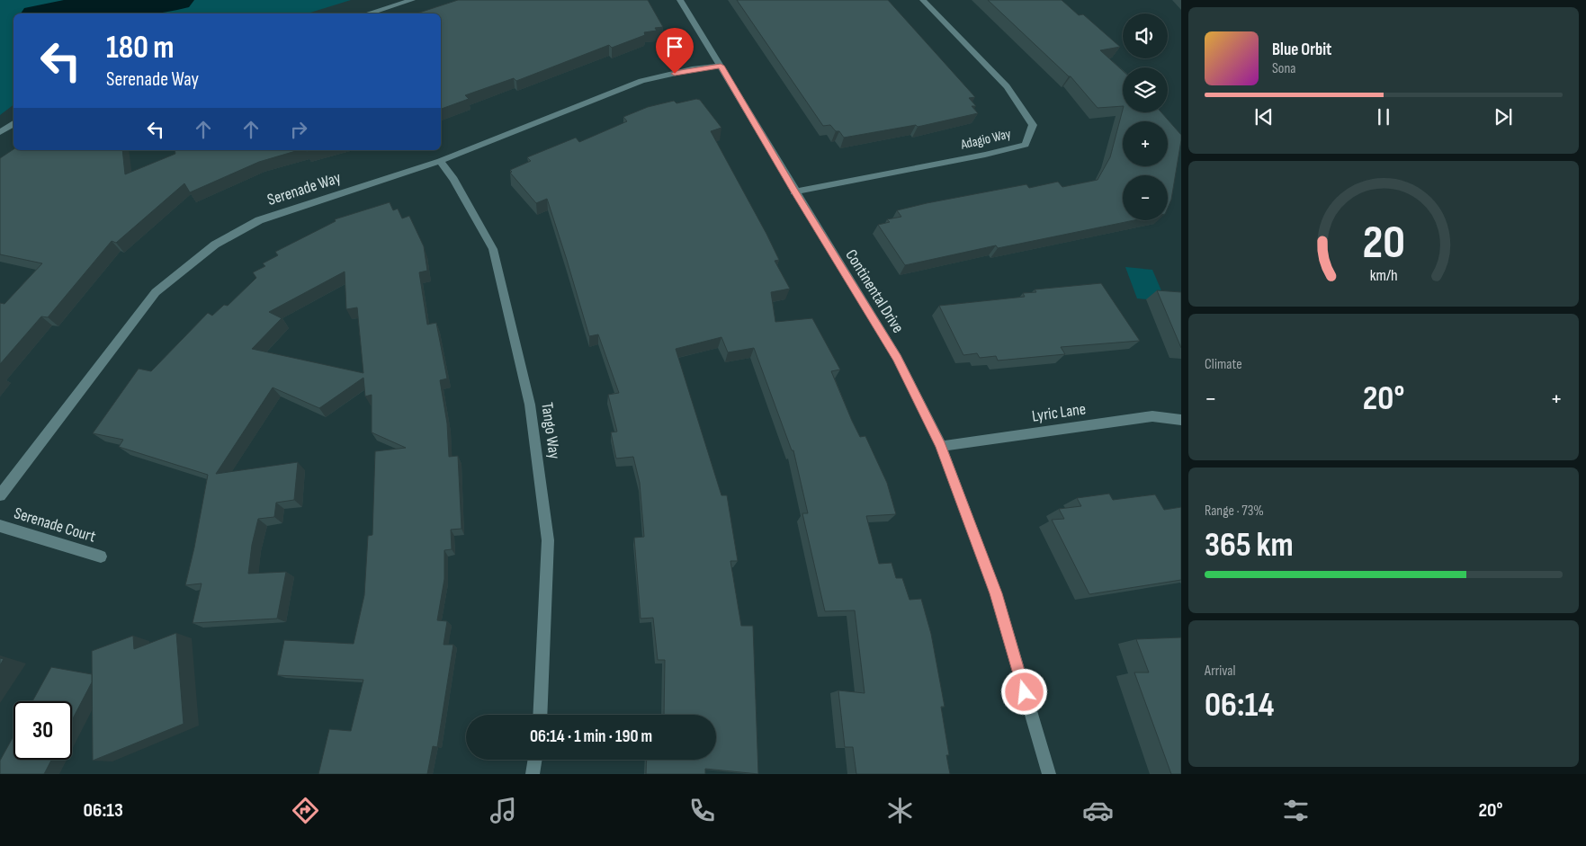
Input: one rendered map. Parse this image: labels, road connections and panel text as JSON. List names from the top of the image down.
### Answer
{
  "streets": {
    "street": [
      "Adagio Way",
      "Serenade Way",
      "Continental Drive",
      "Lyric Lane",
      "Tango Way",
      "Serenade Court"
    ]
  },
  "crossings": [
    ["Adagio Way", "Continental Drive"],
    ["Serenade Way", "Continental Drive"],
    ["Serenade Way", "Tango Way"],
    ["Continental Drive", "Lyric Lane"]
  ],
  "page": {
    "map_buttons": ["+", "−"],
    "turn": ["180 m", "Serenade Way"],
    "song": ["Blue Orbit", "Sona"],
    "tile": [
      "Climate",
      ["Range · 73%", "365 km"],
      ["Arrival", "06:14"]
    ],
    "heat": ["−", "20°", "+"],
    "limit": "30",
    "trip": "06:14 · 1 min · 190 m",
    "tabs": ["06:13", "20°"],
    "gauge": ["20", "km/h"]
  }
}
